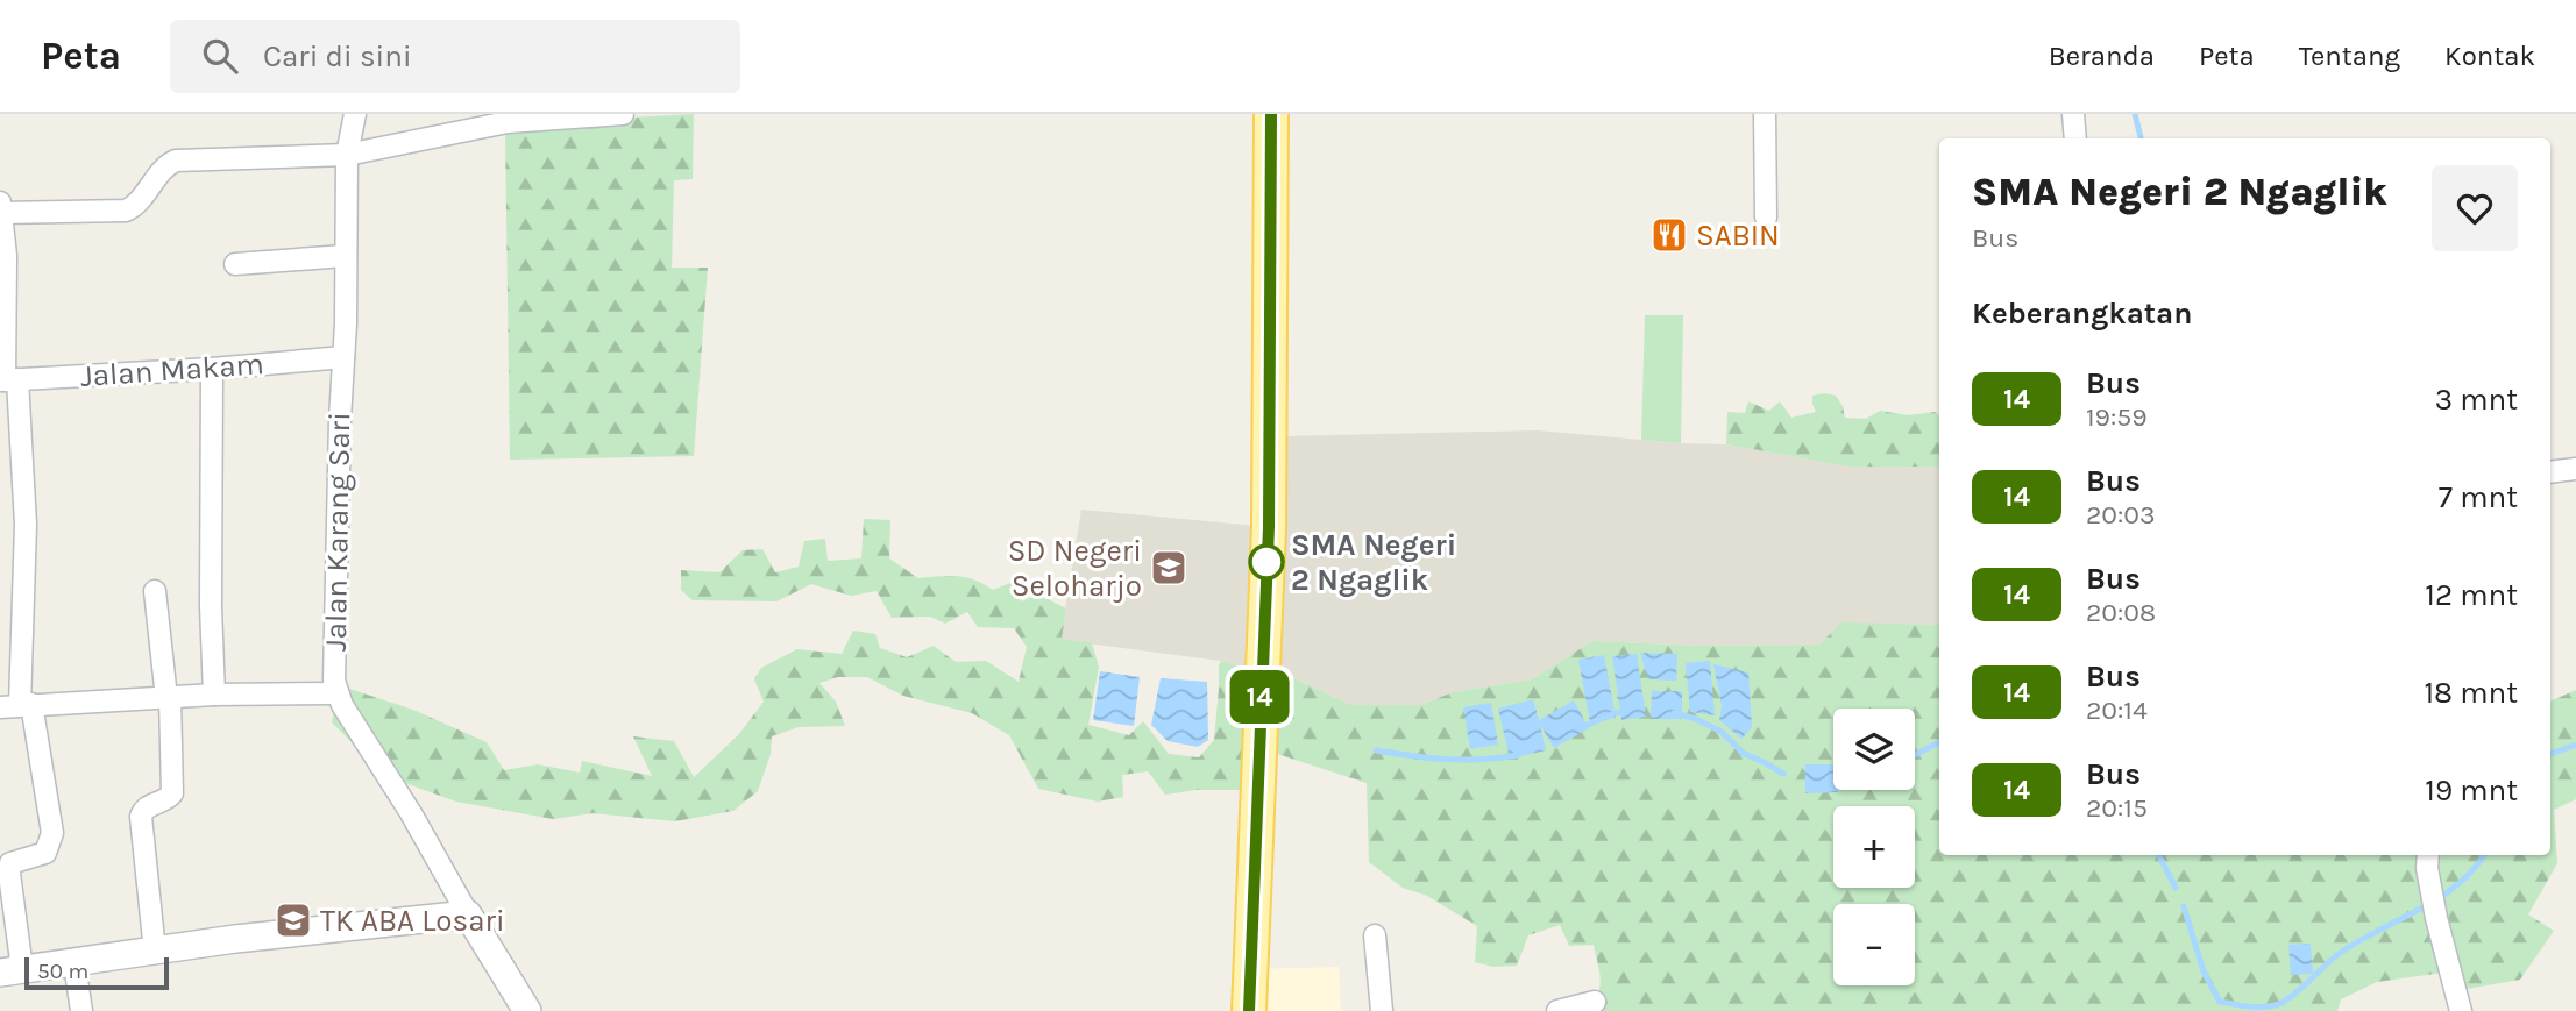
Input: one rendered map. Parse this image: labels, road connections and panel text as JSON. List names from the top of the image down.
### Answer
{
  "streets": {
    "street": ["Jalan Makam", "Jalan Karang Sari"]
  },
  "crossings": [
    ["Jalan Makam", "Jalan Karang Sari"]
  ],
  "places": {
    "restaurant": ["SABIN"],
    "other": ["SMA Negeri 2 Ngaglik"],
    "school or university": ["SD Negeri Seloharjo", "TK ABA Losari"]
  },
  "lines": ["bus line 14"],
  "scale_bar": "50 m",
  "page": {
    "header": "Peta",
    "search": "Cari di sini",
    "nav": [
      "Beranda",
      "Peta",
      "Tentang",
      "Kontak"
    ],
    "on_map": "14",
    "heading": [
      ["SMA Negeri 2 Ngaglik", "Bus"],
      "Keberangkatan"
    ],
    "list": [
      {
        "mark": "14",
        "name": "Bus",
        "note": "19:59",
        "value": "3 mnt"
      },
      {
        "mark": "14",
        "name": "Bus",
        "note": "20:03",
        "value": "7 mnt"
      },
      {
        "mark": "14",
        "name": "Bus",
        "note": "20:08",
        "value": "12 mnt"
      },
      {
        "mark": "14",
        "name": "Bus",
        "note": "20:14",
        "value": "18 mnt"
      },
      {
        "mark": "14",
        "name": "Bus",
        "note": "20:15",
        "value": "19 mnt"
      }
    ],
    "map_buttons": ["+", "−"],
    "scale": "50 m"
  }
}
